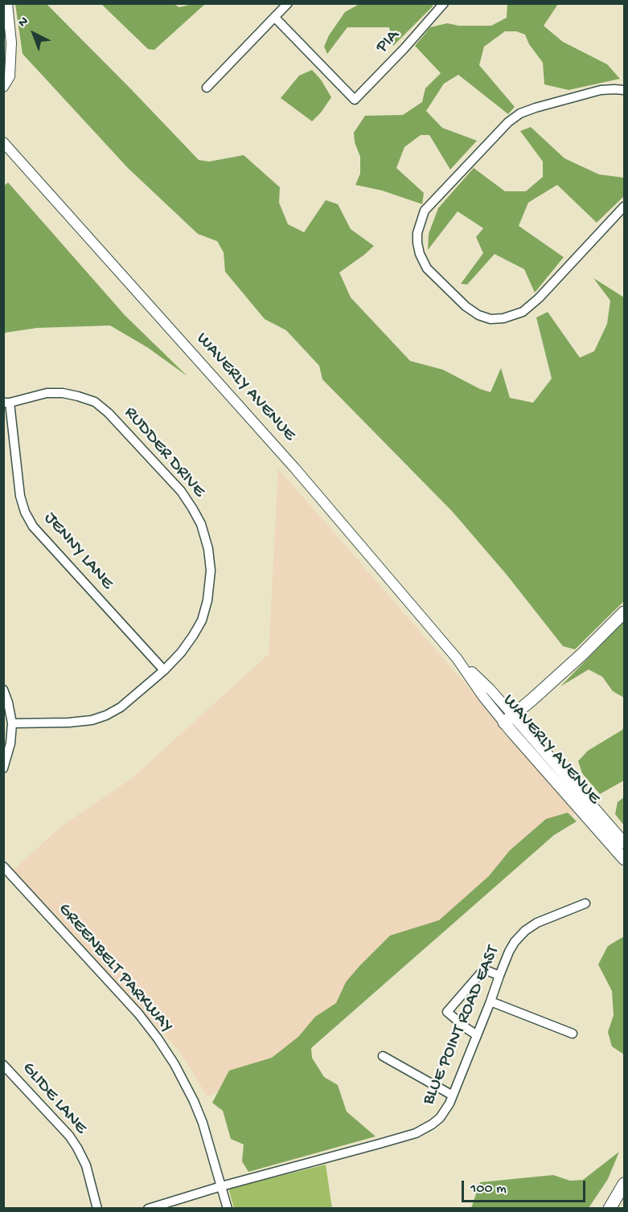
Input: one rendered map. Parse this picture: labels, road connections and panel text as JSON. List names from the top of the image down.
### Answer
{
  "streets": {
    "main road": ["WAVERLY AVENUE"],
    "street": [
      "PIA",
      "RUDDER DRIVE",
      "JENNY LANE",
      "GREENBELT PARKWAY",
      "BLUE POINT ROAD EAST",
      "GLIDE LANE"
    ]
  },
  "crossings": [
    ["RUDDER DRIVE", "JENNY LANE"],
    ["GREENBELT PARKWAY", "BLUE POINT ROAD EAST"]
  ],
  "scale_bar": "100 m",
  "north": "top left"
}
